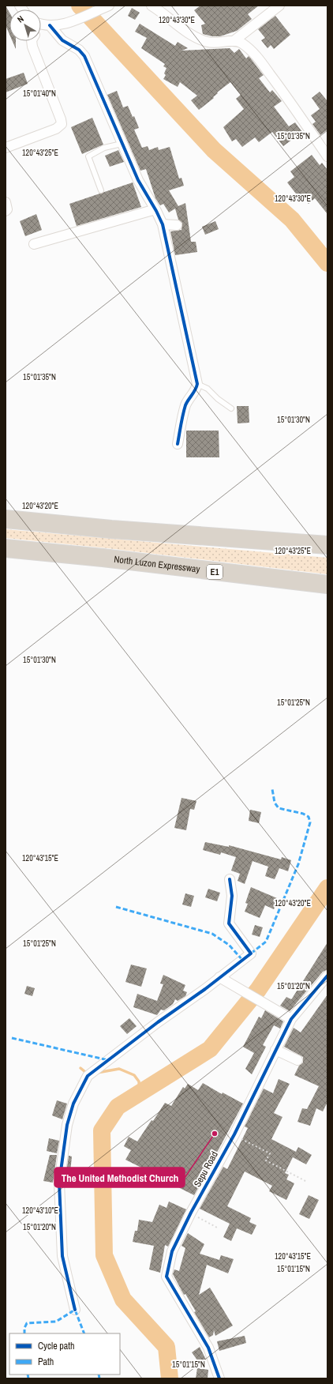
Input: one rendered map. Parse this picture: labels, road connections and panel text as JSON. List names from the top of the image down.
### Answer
{
  "streets": {
    "highway": ["North Luzon Expressway", "E1"],
    "street": ["Sepu Road"]
  },
  "places": ["The United Methodist Church"],
  "legend": ["Cycle path", "Path"],
  "north": "top left",
  "coordinates": [
    "120°43'30\"E",
    "15°01'40\"N",
    "15°01'35\"N",
    "120°43'25\"E",
    "15°01'30\"N",
    "120°43'20\"E",
    "15°01'25\"N",
    "120°43'15\"E",
    "15°01'20\"N",
    "120°43'10\"E",
    "15°01'15\"N"
  ]
}
